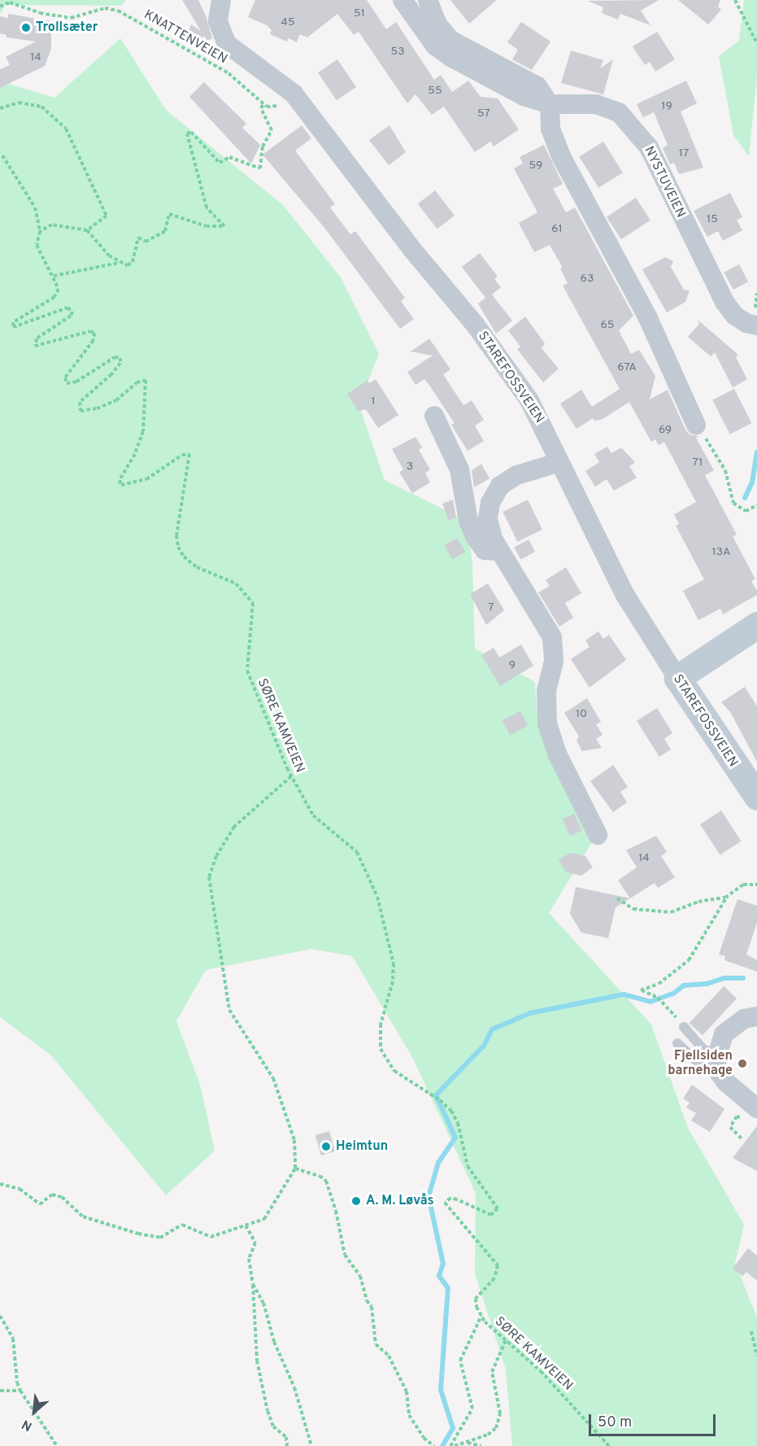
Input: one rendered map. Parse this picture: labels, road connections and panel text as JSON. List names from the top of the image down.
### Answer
{
  "streets": {
    "street": ["NYSTUVEIEN", "STAREFOSSVEIEN"],
    "path": ["KNATTENVEIEN", "SØRE KAMVEIEN"]
  },
  "places": [
    "Trollsæter",
    "Fjellsiden barnehage",
    "Heimtun",
    "A. M. Løvås"
  ],
  "house_numbers": [
    "51",
    "45",
    "53",
    "14",
    "55",
    "19",
    "57",
    "17",
    "59",
    "15",
    "61",
    "63",
    "65",
    "67A",
    "1",
    "69",
    "71",
    "3",
    "13A",
    "7",
    "9",
    "10",
    "14"
  ],
  "scale_bar": "50 m",
  "north": "bottom left"
}
